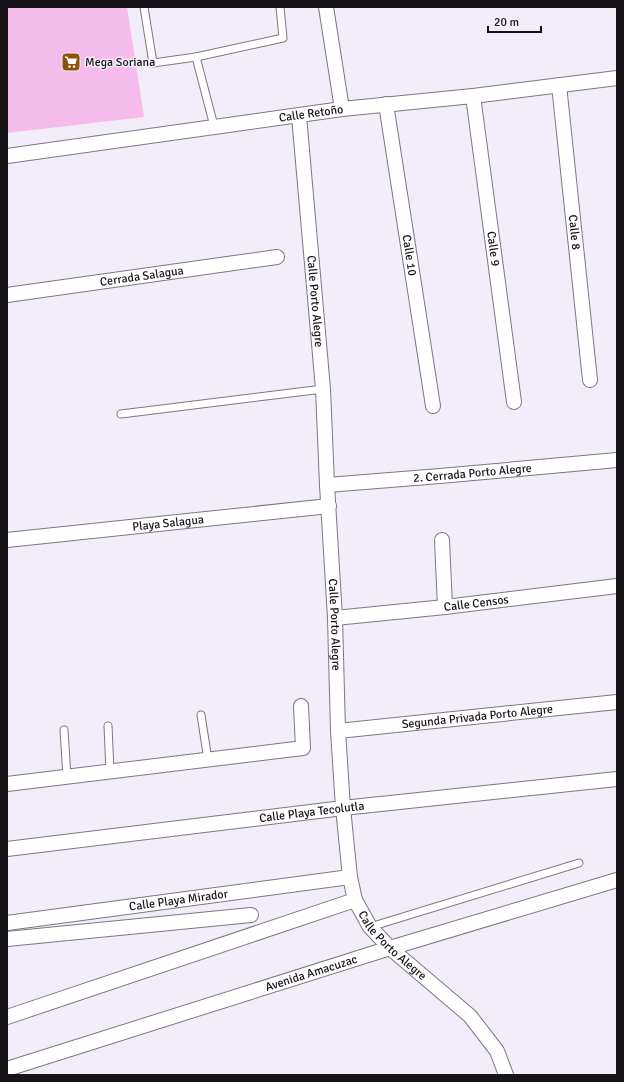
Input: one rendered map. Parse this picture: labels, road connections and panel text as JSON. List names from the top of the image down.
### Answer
{
  "streets": {
    "street": [
      "Calle Retoño",
      "Calle 8",
      "Calle 9",
      "Calle 10",
      "Cerrada Salagua",
      "Calle Porto Alegre",
      "2. Cerrada Porto Alegre",
      "Playa Salagua",
      "Calle Censos",
      "Segunda Privada Porto Alegre",
      "Calle Playa Tecolutla",
      "Calle Playa Mirador",
      "Avenida Amacuzac"
    ]
  },
  "crossings": [
    ["Calle Retoño", "Calle 8"],
    ["Calle Retoño", "Calle 9"],
    ["Calle Retoño", "Calle 10"],
    ["Calle Retoño", "Calle Porto Alegre"],
    ["Calle Porto Alegre", "2. Cerrada Porto Alegre"],
    ["Calle Porto Alegre", "Playa Salagua"],
    ["Calle Porto Alegre", "Calle Censos"],
    ["Calle Porto Alegre", "Segunda Privada Porto Alegre"],
    ["Calle Porto Alegre", "Calle Playa Tecolutla"],
    ["Calle Porto Alegre", "Calle Playa Mirador"],
    ["Calle Porto Alegre", "Avenida Amacuzac"]
  ],
  "places": {
    "supermarket": ["Mega Soriana"]
  },
  "scale_bar": "20 m"
}
